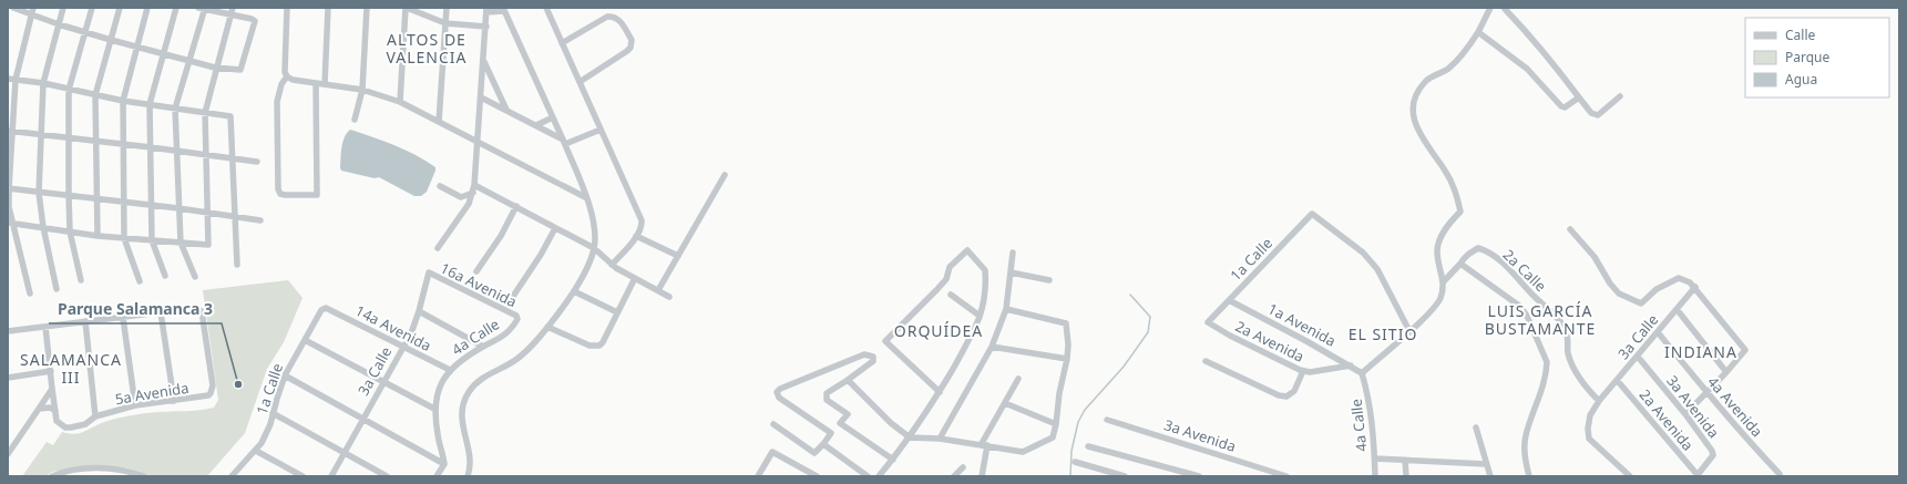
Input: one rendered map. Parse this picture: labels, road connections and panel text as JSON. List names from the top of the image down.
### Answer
{
  "streets": {
    "street": [
      "1a Calle",
      "2a Calle",
      "16a Avenida",
      "1a Avenida",
      "14a Avenida",
      "4a Calle",
      "3a Calle",
      "2a Avenida",
      "5a Avenida",
      "3a Avenida",
      "4a Avenida"
    ]
  },
  "crossings": [
    ["1a Calle", "1a Avenida"],
    ["1a Calle", "14a Avenida"],
    ["1a Calle", "2a Avenida"],
    ["2a Calle", "3a Calle"],
    ["16a Avenida", "4a Calle"],
    ["16a Avenida", "3a Calle"],
    ["1a Avenida", "4a Calle"],
    ["1a Avenida", "2a Avenida"],
    ["14a Avenida", "4a Calle"],
    ["14a Avenida", "3a Calle"],
    ["3a Calle", "2a Avenida"],
    ["3a Calle", "3a Avenida"],
    ["3a Calle", "4a Avenida"],
    ["2a Avenida", "3a Avenida"]
  ],
  "districts": [
    "ALTOS DE VALENCIA",
    "LUIS GARCÍA BUSTAMANTE",
    "ORQUÍDEA",
    "EL SITIO",
    "INDIANA",
    "SALAMANCA III"
  ],
  "places": ["Parque Salamanca 3"],
  "legend": ["Calle", "Parque", "Agua"]
}
